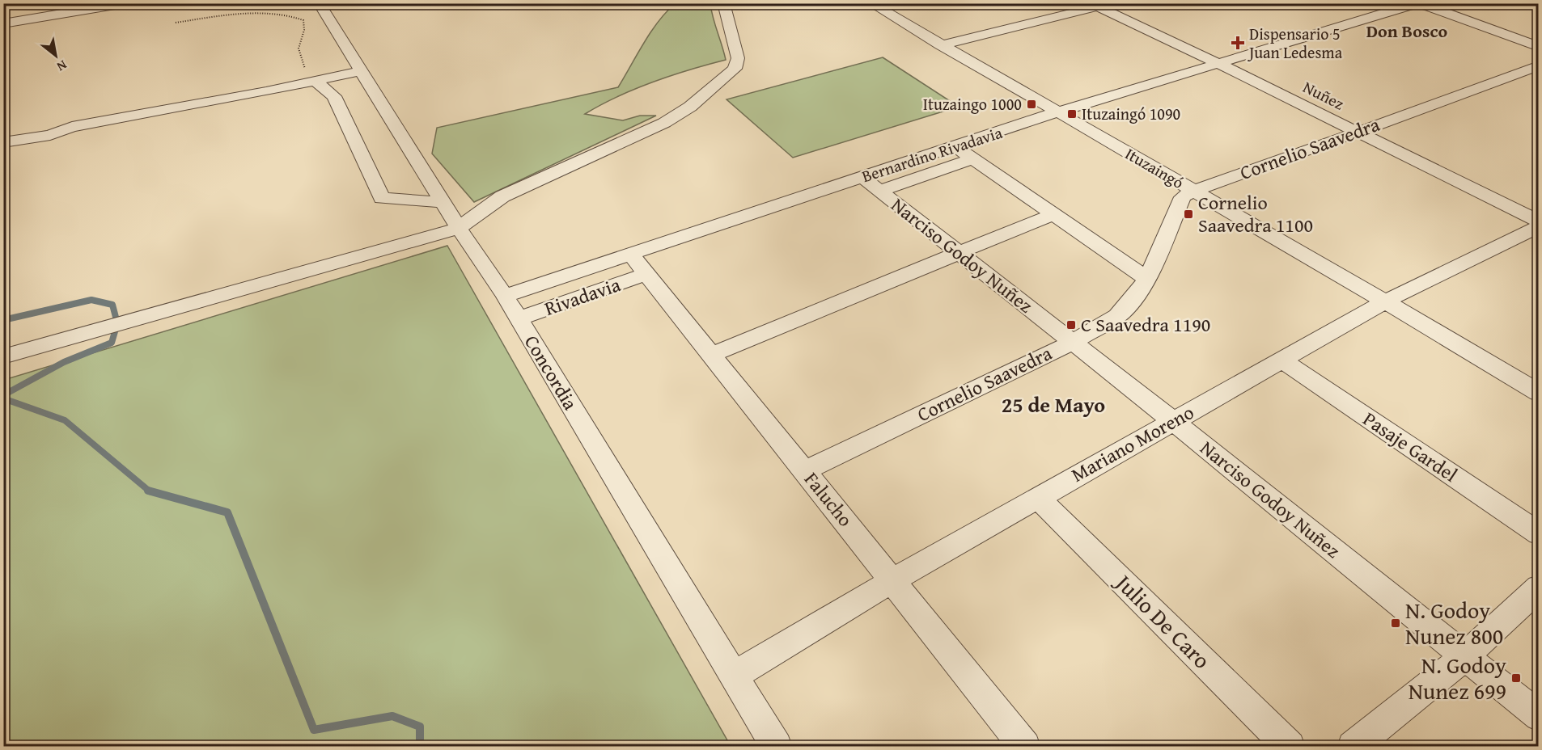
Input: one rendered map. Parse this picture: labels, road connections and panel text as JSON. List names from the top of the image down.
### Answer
{
  "streets": {
    "street": [
      "Nuñez",
      "Cornelio Saavedra",
      "Bernardino Rivadavia",
      "Ituzaingó",
      "Narciso Godoy Nuñez",
      "Rivadavia",
      "Concordia",
      "Mariano Moreno",
      "Pasaje Gardel",
      "Falucho",
      "Julio De Caro"
    ]
  },
  "crossings": [
    ["Nuñez", "Cornelio Saavedra"],
    ["Nuñez", "Bernardino Rivadavia"],
    ["Cornelio Saavedra", "Ituzaingó"],
    ["Cornelio Saavedra", "Narciso Godoy Nuñez"],
    ["Cornelio Saavedra", "Falucho"],
    ["Bernardino Rivadavia", "Ituzaingó"],
    ["Bernardino Rivadavia", "Narciso Godoy Nuñez"],
    ["Bernardino Rivadavia", "Concordia"],
    ["Bernardino Rivadavia", "Falucho"],
    ["Ituzaingó", "Mariano Moreno"],
    ["Narciso Godoy Nuñez", "Mariano Moreno"],
    ["Rivadavia", "Concordia"],
    ["Rivadavia", "Falucho"],
    ["Concordia", "Mariano Moreno"],
    ["Mariano Moreno", "Pasaje Gardel"],
    ["Mariano Moreno", "Falucho"],
    ["Mariano Moreno", "Julio De Caro"]
  ],
  "districts": ["Don Bosco", "25 de Mayo"],
  "places": {
    "health": ["Dispensario 5 Juan Ledesma"],
    "transit": [
      "Ituzaingo 1000",
      "Ituzaingó 1090",
      "Cornelio Saavedra 1100",
      "C Saavedra 1190",
      "N. Godoy Nunez 800",
      "N. Godoy Nunez 699"
    ]
  },
  "north": "bottom right"
}
